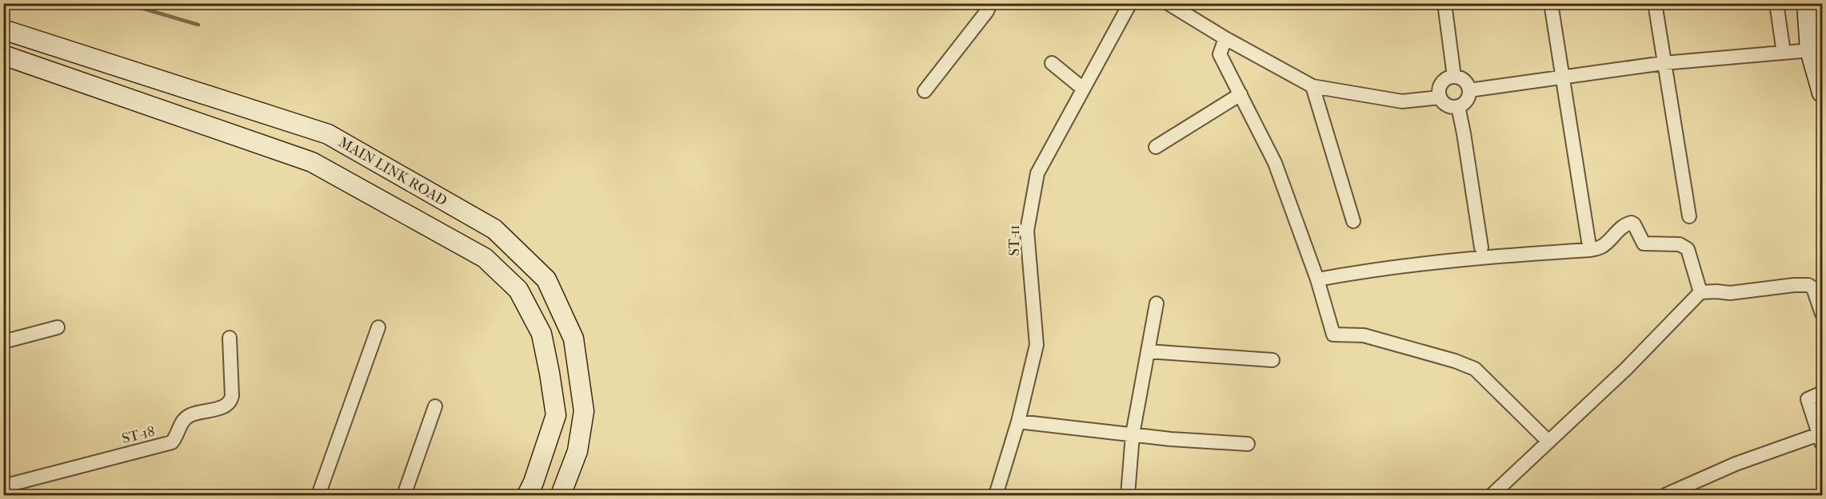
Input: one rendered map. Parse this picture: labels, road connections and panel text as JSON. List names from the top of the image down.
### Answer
{
  "streets": {
    "street": ["MAIN LINK ROAD", "ST-11", "ST-18"]
  }
}
